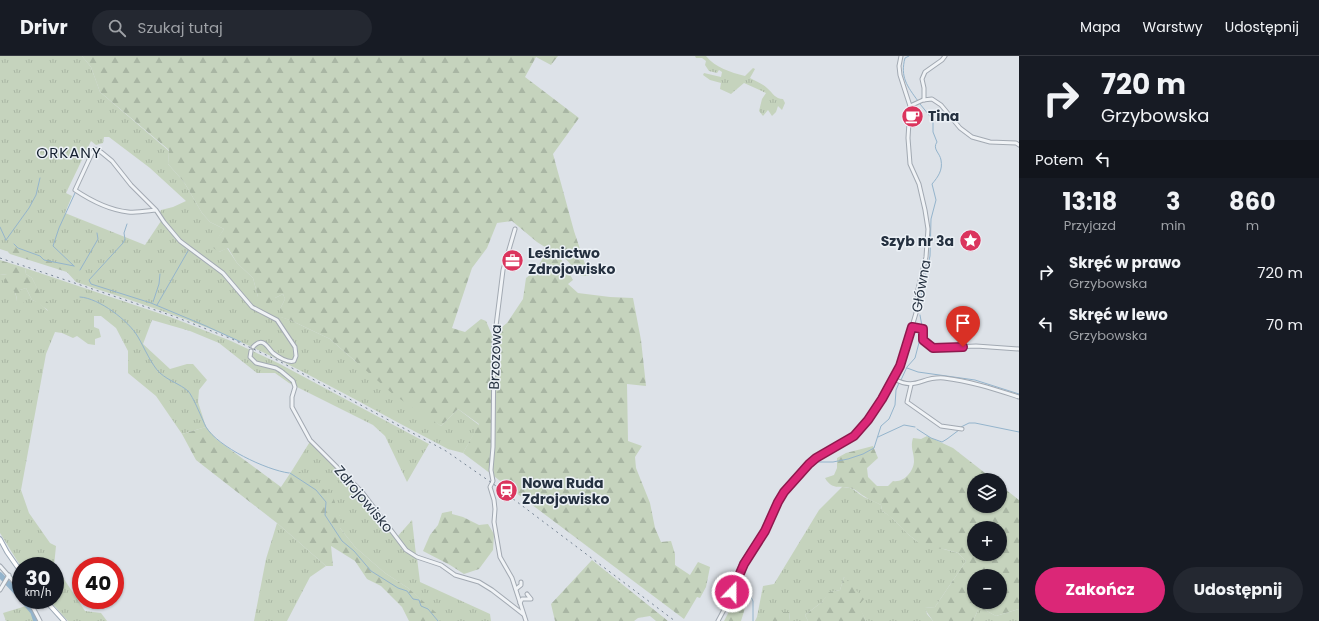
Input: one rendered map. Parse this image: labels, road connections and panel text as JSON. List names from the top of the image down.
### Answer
{
  "streets": {
    "street": ["Główna", "Brzozowa", "Zdrojowisko"]
  },
  "crossings": [
    ["Brzozowa", "Zdrojowisko"]
  ],
  "districts": ["ORKANY"],
  "places": {
    "cafe": ["Tina"],
    "place": ["Szyb nr 3a"],
    "office": ["Leśnictwo Zdrojowisko"],
    "station": ["Nowa Ruda Zdrojowisko"]
  },
  "page": {
    "header": "Drivr",
    "search": "Szukaj tutaj",
    "nav": ["Mapa", "Warstwy", "Udostępnij"],
    "turn": ["720 m", "Grzybowska"],
    "then": "Potem",
    "eta": [
      "13:18",
      "Przyjazd",
      "3",
      "min",
      "860",
      "m"
    ],
    "list": [
      {
        "name": "Skręć w prawo",
        "note": "Grzybowska",
        "value": "720 m"
      },
      {
        "name": "Skręć w lewo",
        "note": "Grzybowska",
        "value": "70 m"
      }
    ],
    "map_buttons": ["+", "−"],
    "speed": "30 km/h",
    "limit": "40",
    "buttons": ["Zakończ", "Udostępnij"]
  }
}
